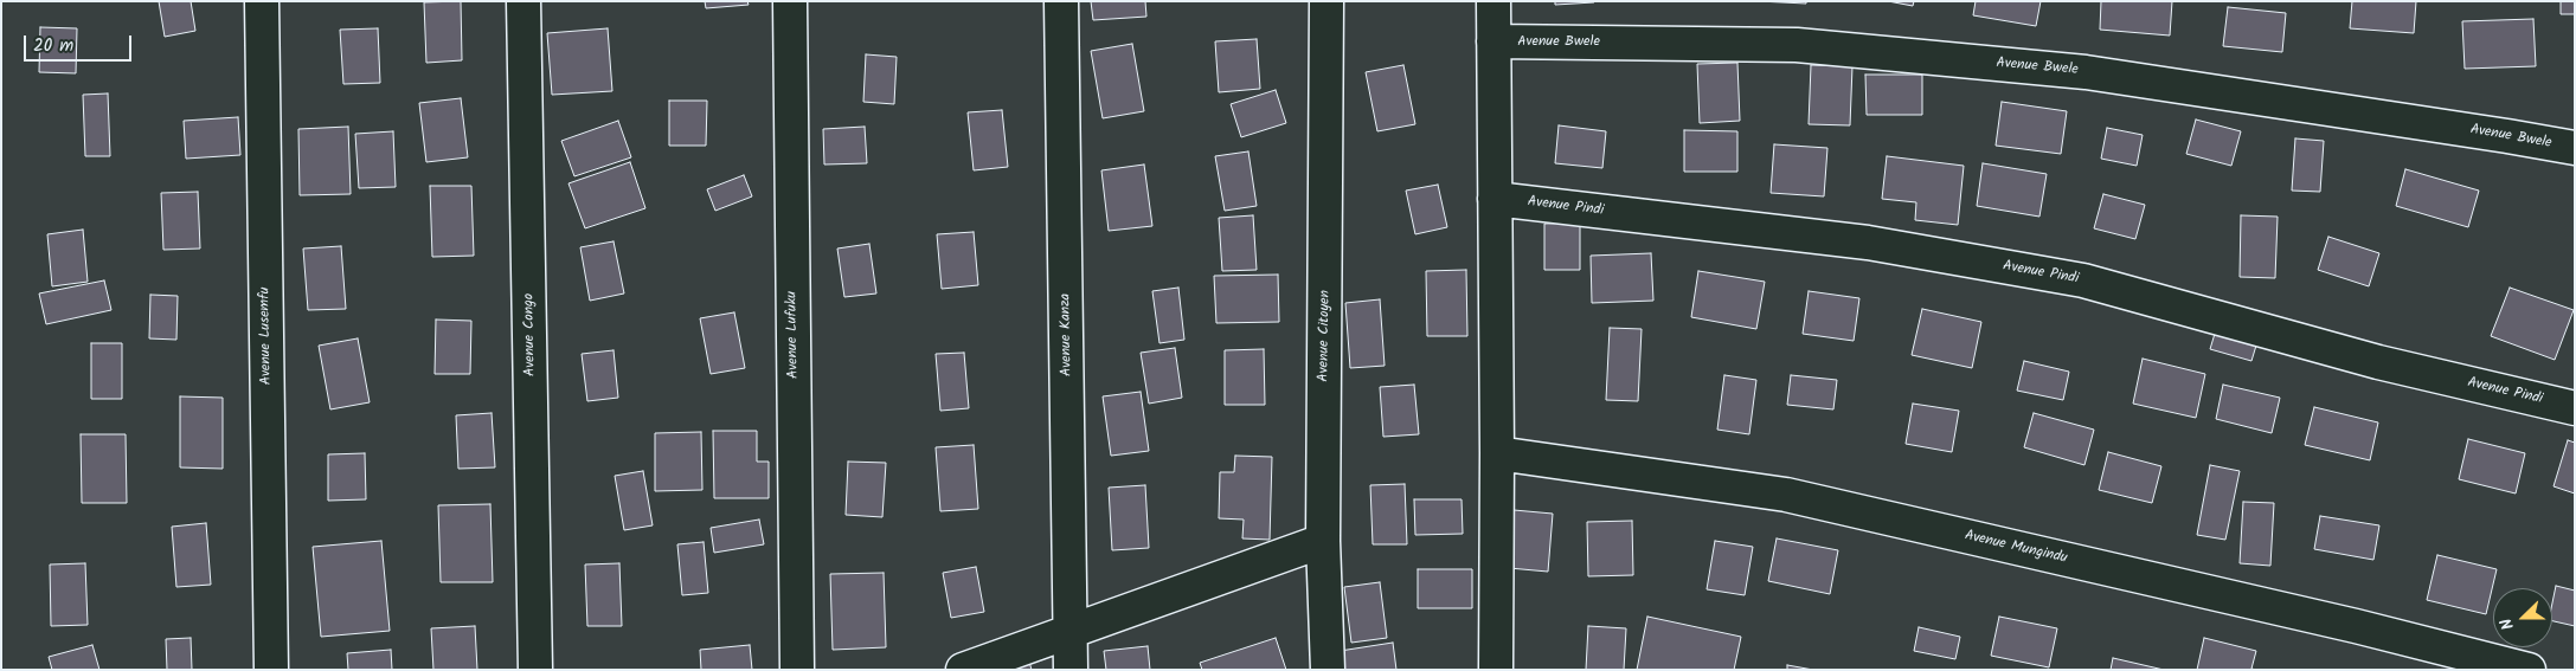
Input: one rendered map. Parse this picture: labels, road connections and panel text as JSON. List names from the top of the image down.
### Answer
{
  "streets": {
    "street": [
      "Avenue Bwele",
      "Avenue Pindi",
      "Avenue Congo",
      "Avenue Lufuku",
      "Avenue Kanza",
      "Avenue Lusemfu",
      "Avenue Citoyen",
      "Avenue Mungindu"
    ]
  },
  "scale_bar": "20 m",
  "north": "left"
}
